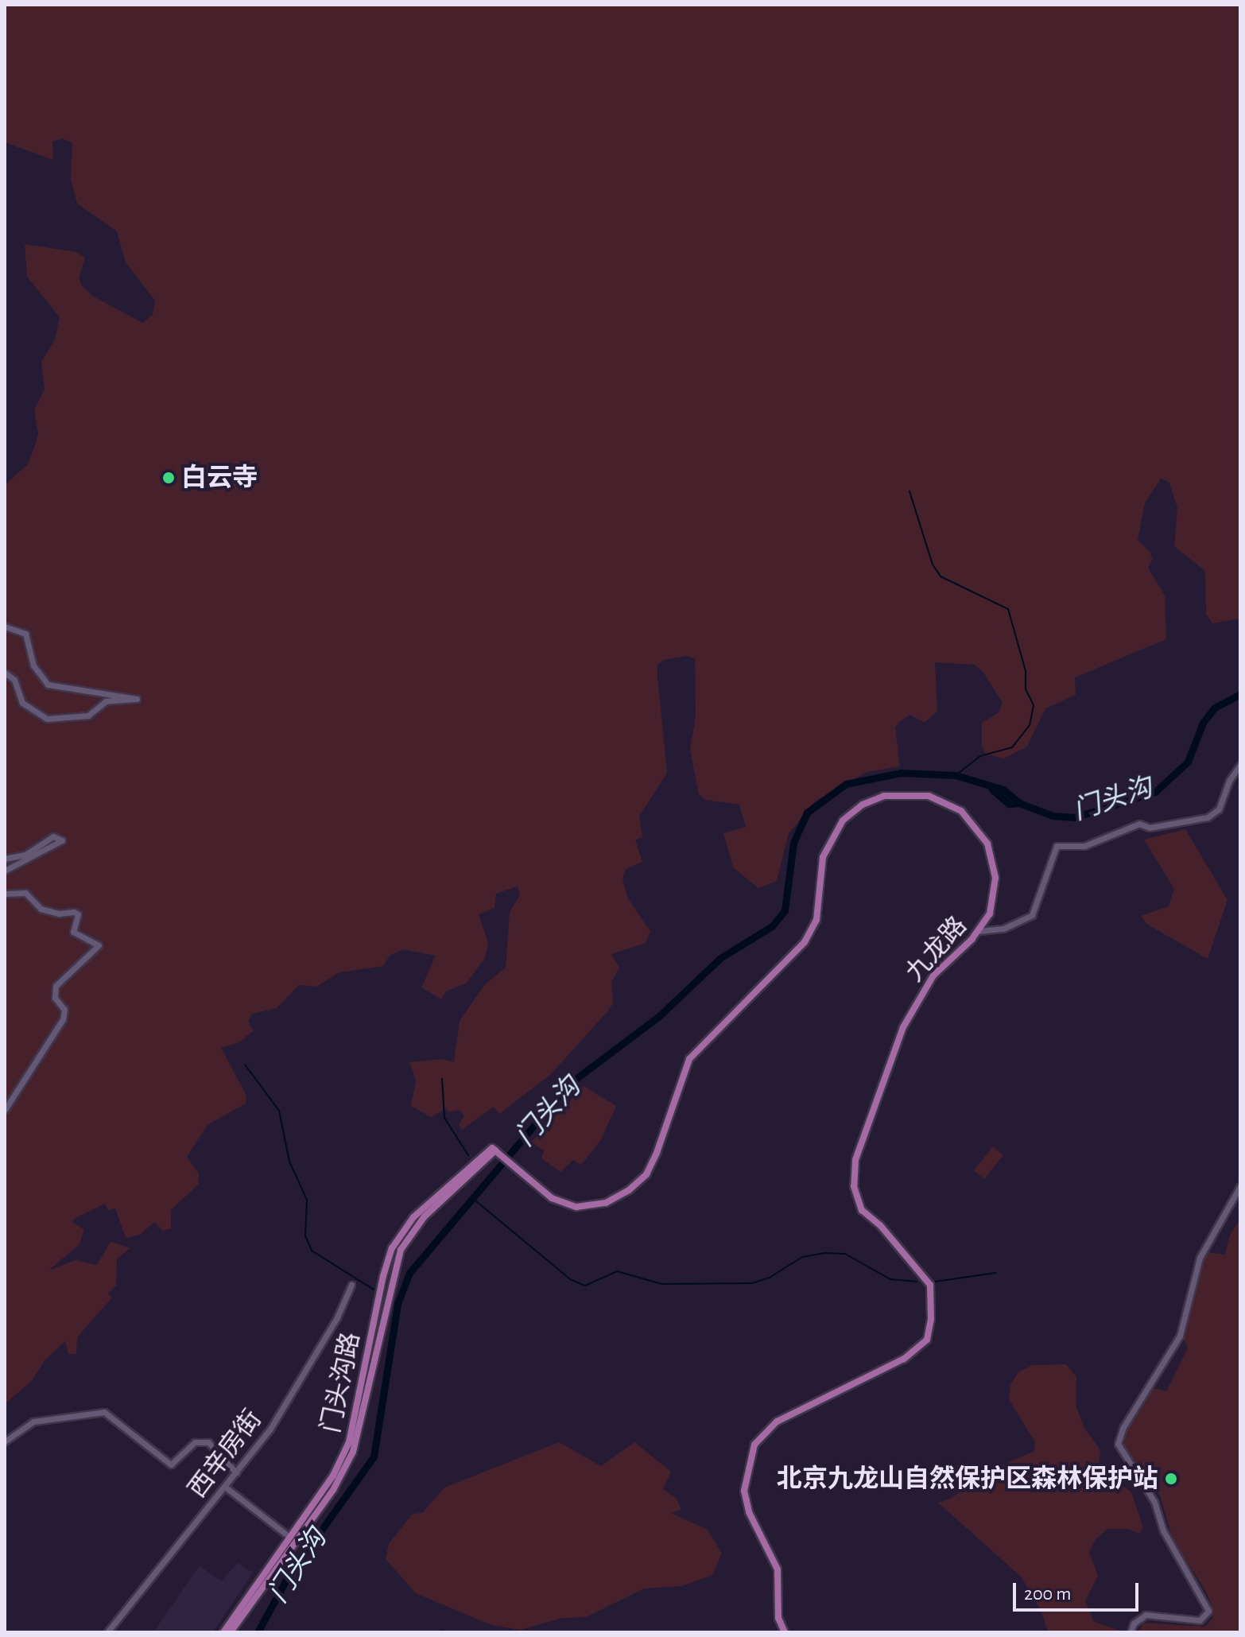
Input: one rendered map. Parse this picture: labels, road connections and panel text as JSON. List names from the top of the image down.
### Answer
{
  "streets": {
    "main road": ["九龙路", "门头沟路"],
    "street": ["西辛房街"]
  },
  "crossings": [
    ["九龙路", "门头沟路"]
  ],
  "water": ["门头沟"],
  "places": ["白云寺", "北京九龙山自然保护区森林保护站"],
  "scale_bar": "200 m"
}
